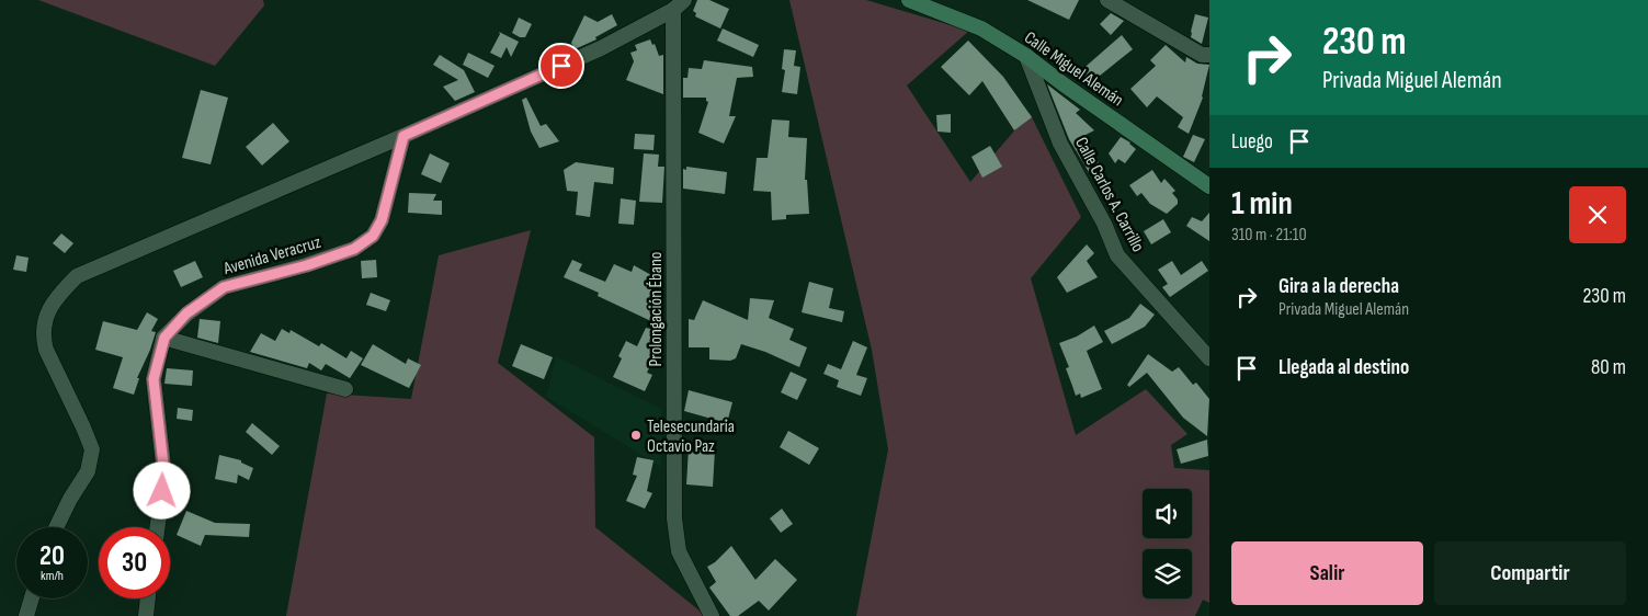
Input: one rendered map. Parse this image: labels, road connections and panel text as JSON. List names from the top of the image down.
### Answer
{
  "streets": {
    "main road": ["Calle Miguel Alemán"],
    "street": ["Calle Carlos A. Carrillo", "Avenida Veracruz", "Prolongación Ébano"]
  },
  "crossings": [
    ["Calle Miguel Alemán", "Calle Carlos A. Carrillo"]
  ],
  "places": ["Telesecundaria Octavio Paz"],
  "page": {
    "turn": ["230 m", "Privada Miguel Alemán"],
    "then": "Luego",
    "heading": ["1 min", "310 m · 21:10"],
    "list": [
      {
        "name": "Gira a la derecha",
        "note": "Privada Miguel Alemán",
        "value": "230 m"
      },
      {
        "name": "Llegada al destino",
        "value": "80 m"
      }
    ],
    "speed": "20 km/h",
    "limit": "30",
    "buttons": ["Salir", "Compartir"]
  }
}
